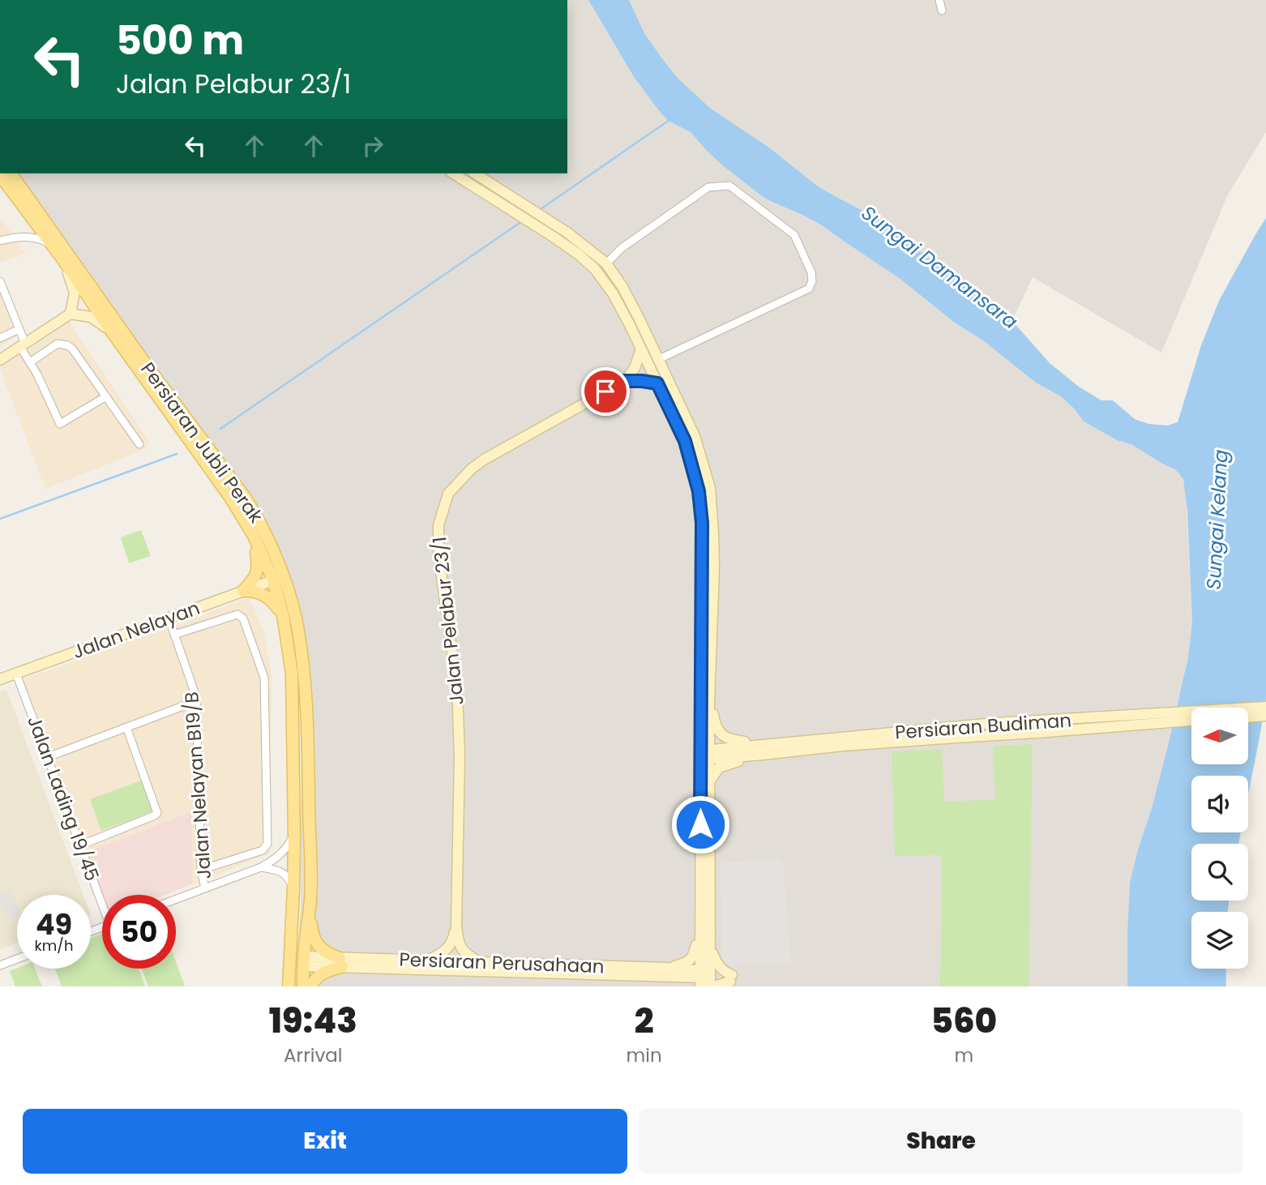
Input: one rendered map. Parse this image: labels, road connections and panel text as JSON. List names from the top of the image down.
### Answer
{
  "streets": {
    "main road": [
      "Persiaran Jubli Perak",
      "Jalan Pelabur 23/1",
      "Jalan Nelayan",
      "Persiaran Budiman",
      "Persiaran Perusahaan"
    ],
    "street": ["Jalan Nelayan B19/B", "Jalan Lading 19/45"]
  },
  "crossings": [
    ["Persiaran Jubli Perak", "Jalan Nelayan"],
    ["Persiaran Jubli Perak", "Persiaran Perusahaan"],
    ["Jalan Pelabur 23/1", "Persiaran Perusahaan"],
    ["Jalan Nelayan", "Jalan Nelayan B19/B"],
    ["Jalan Nelayan", "Jalan Lading 19/45"]
  ],
  "water": ["Sungai Damansara", "Sungai Kelang"],
  "north": "left",
  "page": {
    "turn": ["500 m", "Jalan Pelabur 23/1"],
    "speed": "49 km/h",
    "limit": "50",
    "eta": [
      "19:43",
      "Arrival",
      "2",
      "min",
      "560",
      "m"
    ],
    "buttons": ["Exit", "Share"]
  }
}
